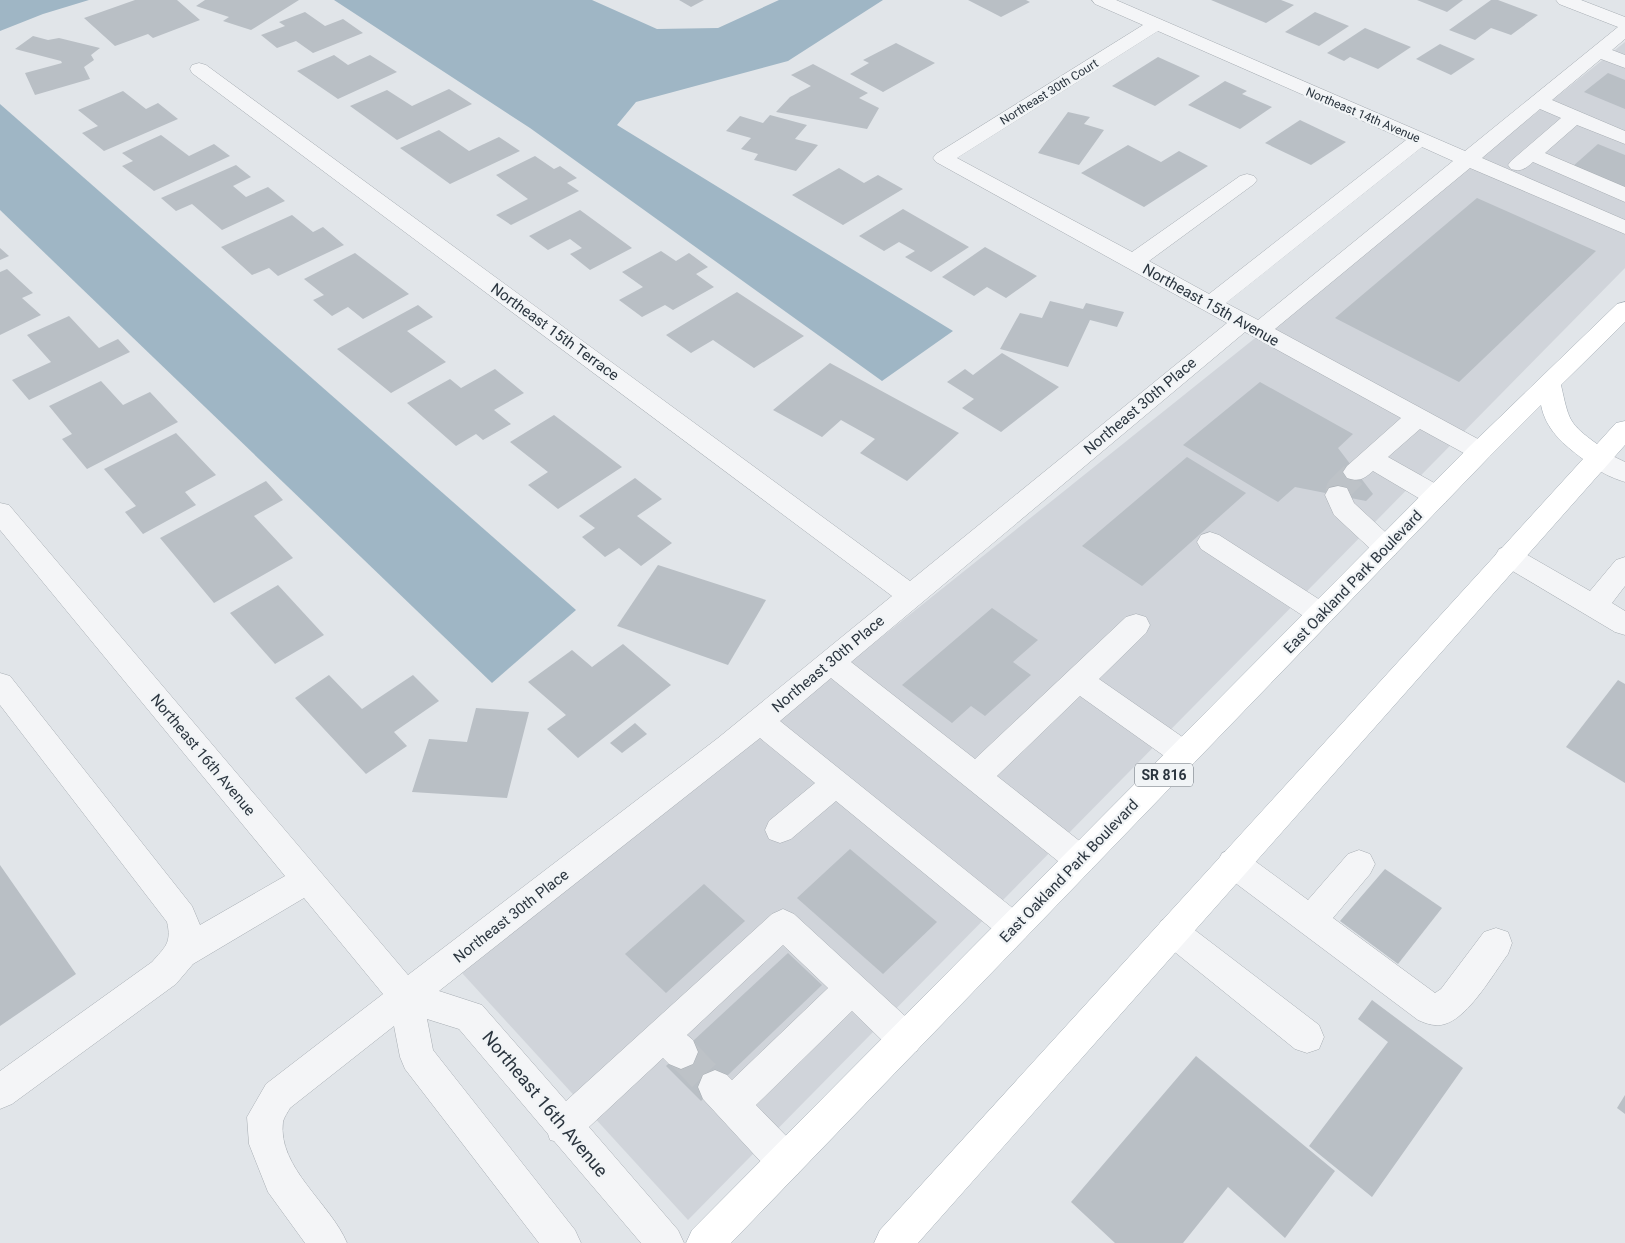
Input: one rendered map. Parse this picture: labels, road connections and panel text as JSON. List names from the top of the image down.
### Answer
{
  "streets": {
    "main road": ["East Oakland Park Boulevard", "SR 816"],
    "street": [
      "Northeast 30th Court",
      "Northeast 14th Avenue",
      "Northeast 15th Avenue",
      "Northeast 15th Terrace",
      "Northeast 30th Place",
      "Northeast 16th Avenue"
    ]
  },
  "crossings": [
    ["Northeast 30th Court", "Northeast 14th Avenue"],
    ["Northeast 30th Court", "Northeast 15th Avenue"],
    ["Northeast 14th Avenue", "Northeast 30th Place"],
    ["Northeast 15th Avenue", "Northeast 30th Place"],
    ["Northeast 15th Avenue", "East Oakland Park Boulevard"],
    ["Northeast 15th Terrace", "Northeast 30th Place"],
    ["Northeast 30th Place", "Northeast 16th Avenue"]
  ]
}
